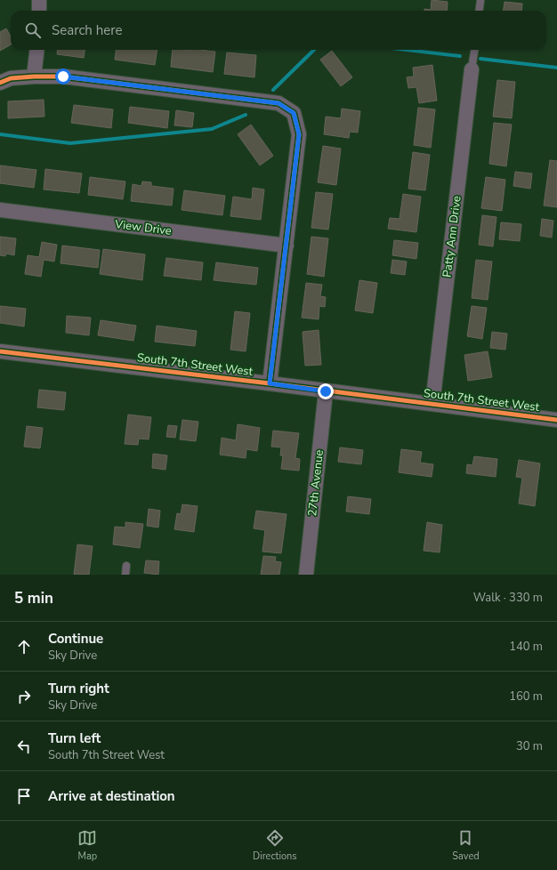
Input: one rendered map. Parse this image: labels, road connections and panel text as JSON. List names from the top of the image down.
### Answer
{
  "streets": {
    "street": [
      "View Drive",
      "Patty Ann Drive",
      "South 7th Street West",
      "27th Avenue"
    ]
  },
  "crossings": [
    ["Patty Ann Drive", "South 7th Street West"],
    ["South 7th Street West", "27th Avenue"]
  ],
  "page": {
    "search": "Search here",
    "heading": ["5 min", "Walk · 330 m"],
    "list": [
      ["Continue", "Sky Drive", "140 m"],
      ["Turn right", "Sky Drive", "160 m"],
      ["Turn left", "South 7th Street West", "30 m"],
      "Arrive at destination"
    ],
    "nav": ["Map", "Directions", "Saved"]
  }
}
